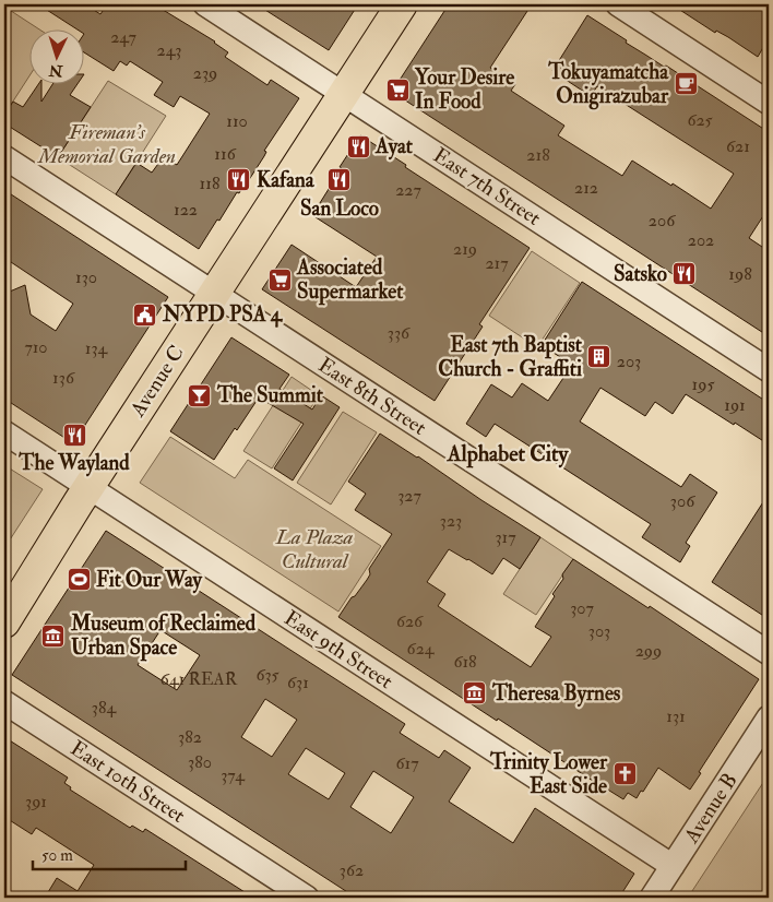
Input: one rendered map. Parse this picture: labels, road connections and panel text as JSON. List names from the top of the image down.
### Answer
{
  "streets": {
    "main road": ["Avenue C"],
    "street": [
      "East 7th Street",
      "East 8th Street",
      "East 9th Street",
      "East 10th Street",
      "Avenue B"
    ]
  },
  "crossings": [
    ["East 7th Street", "Avenue C"],
    ["Avenue C", "East 8th Street"],
    ["Avenue C", "East 9th Street"],
    ["East 9th Street", "Avenue B"]
  ],
  "districts": ["Alphabet City"],
  "parks": ["Fireman's Memorial Garden", "La Plaza Cultural"],
  "places": {
    "cafe": ["Tokuyamatcha Onigirazubar"],
    "supermarket": ["Your Desire In Food", "Associated Supermarket"],
    "restaurant": [
      "Ayat",
      "Kafana",
      "San Loco",
      "Satsko",
      "The Wayland"
    ],
    "public building": ["NYPD PSA 4"],
    "building": ["East 7th Baptist Church - Graffiti"],
    "bar": ["The Summit"],
    "sports": ["Fit Our Way"],
    "museum": ["Museum of Reclaimed Urban Space", "Theresa Byrnes"],
    "church": ["Trinity Lower East Side"]
  },
  "house_numbers": [
    "247",
    "243",
    "239",
    "625",
    "110",
    "621",
    "116",
    "218",
    "118",
    "212",
    "227",
    "122",
    "206",
    "202",
    "219",
    "217",
    "198",
    "130",
    "336",
    "710",
    "134",
    "203",
    "136",
    "195",
    "191",
    "327",
    "306",
    "323",
    "317",
    "307",
    "626",
    "303",
    "624",
    "299",
    "618",
    "635",
    "641 REAR",
    "631",
    "384",
    "131",
    "382",
    "380",
    "617",
    "374",
    "391",
    "362"
  ],
  "scale_bar": "50 m",
  "north": "bottom"
}
